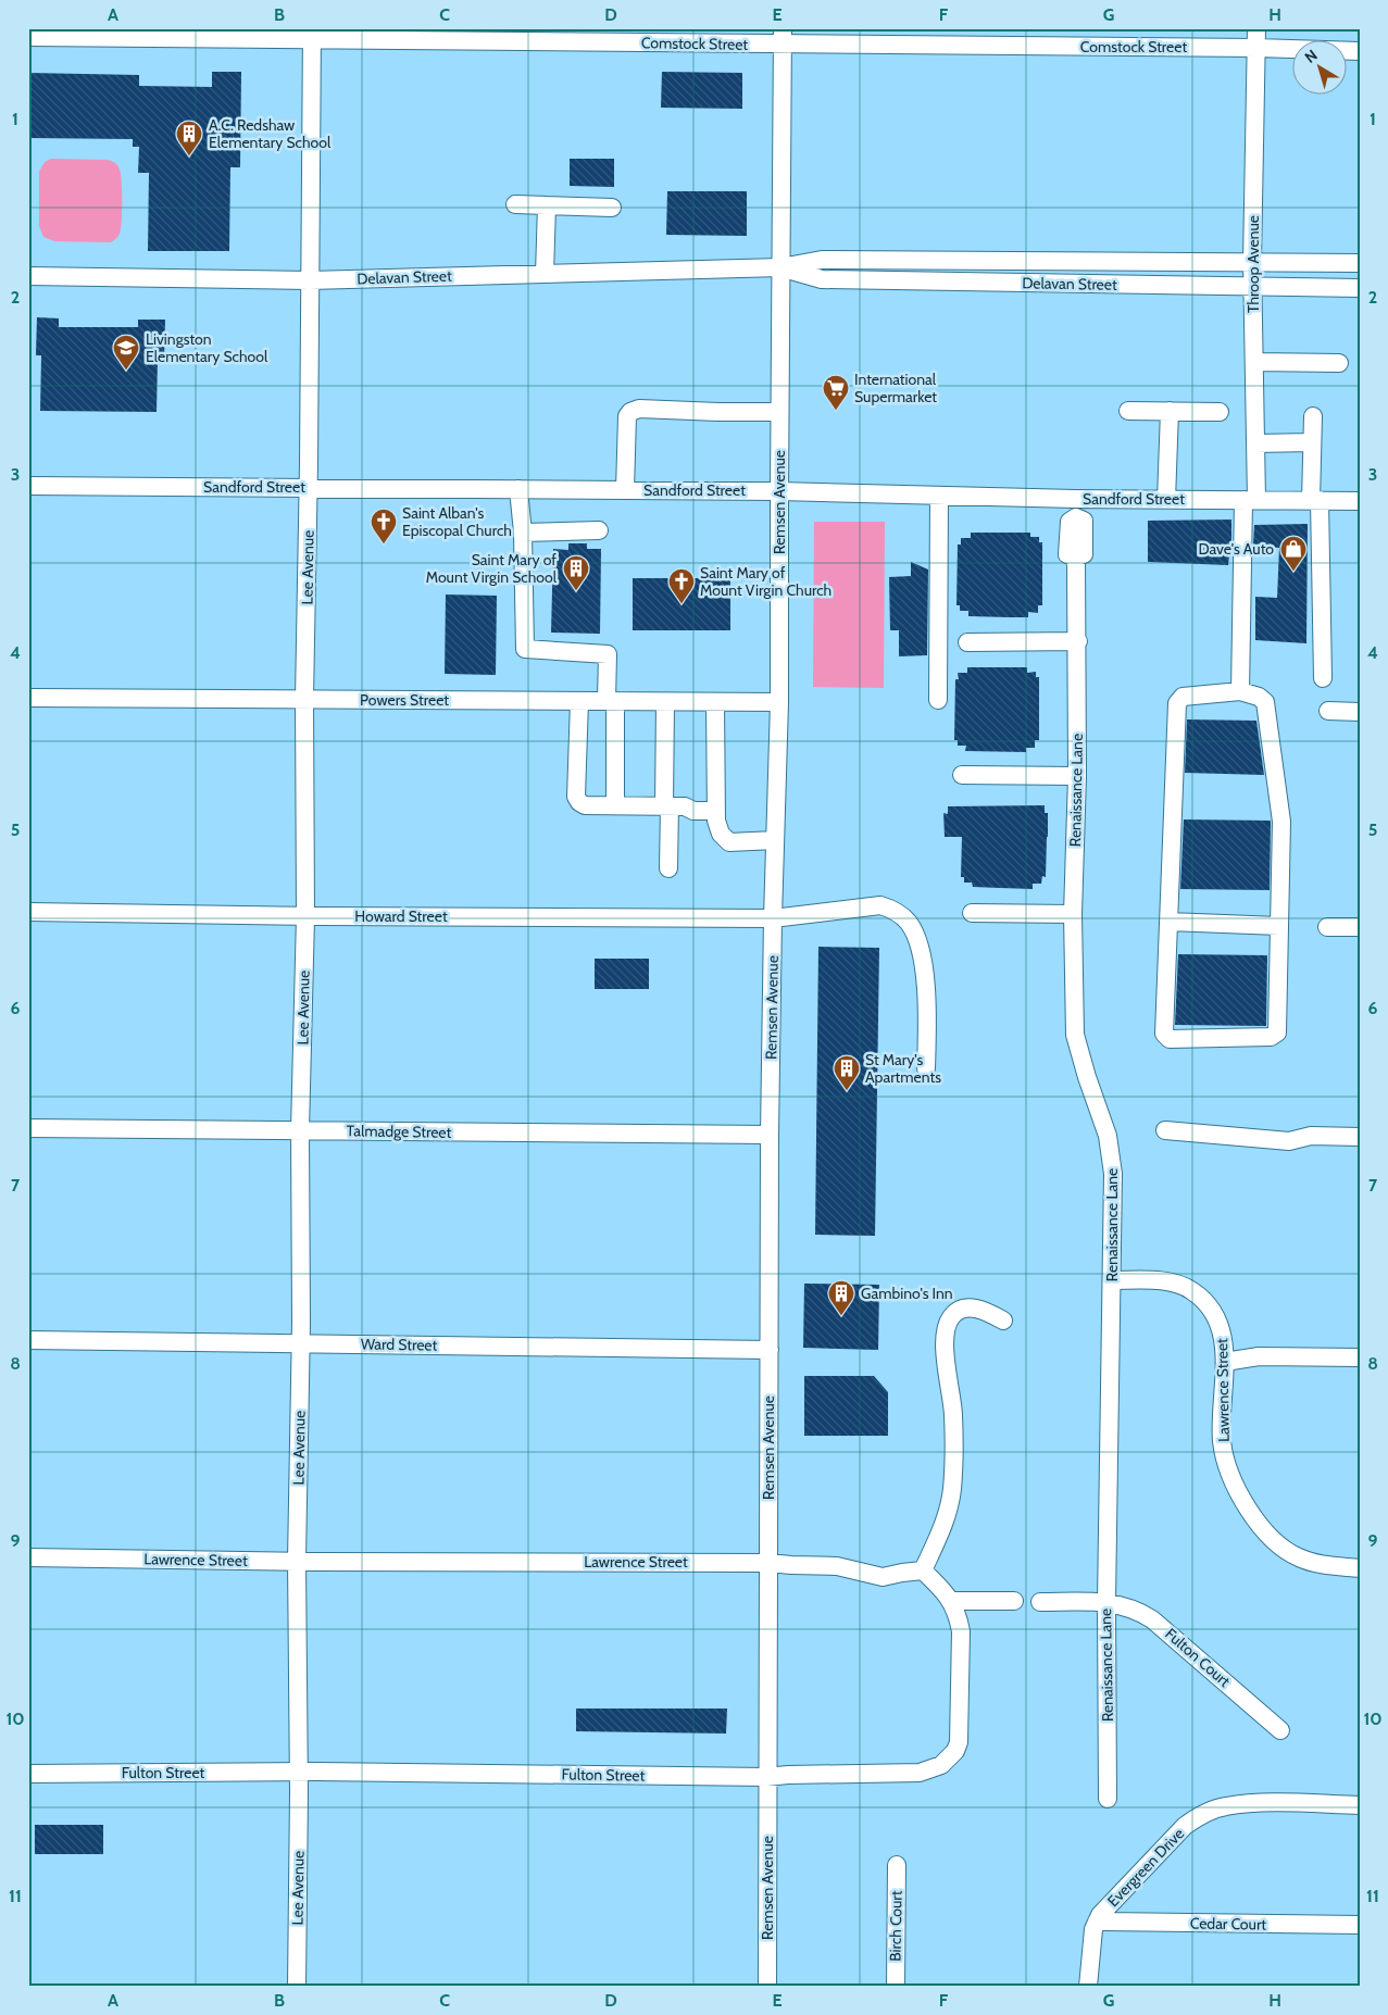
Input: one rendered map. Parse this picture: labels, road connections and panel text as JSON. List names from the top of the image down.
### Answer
{
  "streets": {
    "street": [
      "Comstock Street",
      "Throop Avenue",
      "Delavan Street",
      "Sandford Street",
      "Remsen Avenue",
      "Lee Avenue",
      "Powers Street",
      "Renaissance Lane",
      "Howard Street",
      "Talmadge Street",
      "Ward Street",
      "Lawrence Street",
      "Fulton Court",
      "Fulton Street",
      "Evergreen Drive",
      "Cedar Court",
      "Birch Court"
    ]
  },
  "crossings": [
    ["Comstock Street", "Throop Avenue"],
    ["Comstock Street", "Remsen Avenue"],
    ["Comstock Street", "Lee Avenue"],
    ["Throop Avenue", "Delavan Street"],
    ["Throop Avenue", "Sandford Street"],
    ["Delavan Street", "Remsen Avenue"],
    ["Delavan Street", "Lee Avenue"],
    ["Sandford Street", "Remsen Avenue"],
    ["Sandford Street", "Lee Avenue"],
    ["Sandford Street", "Renaissance Lane"],
    ["Remsen Avenue", "Powers Street"],
    ["Remsen Avenue", "Howard Street"],
    ["Remsen Avenue", "Talmadge Street"],
    ["Remsen Avenue", "Ward Street"],
    ["Remsen Avenue", "Lawrence Street"],
    ["Remsen Avenue", "Fulton Street"],
    ["Lee Avenue", "Powers Street"],
    ["Lee Avenue", "Howard Street"],
    ["Lee Avenue", "Talmadge Street"],
    ["Lee Avenue", "Ward Street"],
    ["Lee Avenue", "Lawrence Street"],
    ["Lee Avenue", "Fulton Street"],
    ["Renaissance Lane", "Lawrence Street"],
    ["Renaissance Lane", "Fulton Court"],
    ["Evergreen Drive", "Cedar Court"]
  ],
  "places": {
    "building": [
      "A.C. Redshaw Elementary School",
      "Saint Mary of Mount Virgin School",
      "St Mary's Apartments",
      "Gambino's Inn"
    ],
    "school or university": ["Livingston Elementary School"],
    "supermarket": ["International Supermarket"],
    "church": ["Saint Alban's Episcopal Church", "Saint Mary of Mount Virgin Church"],
    "shop": ["Dave's Auto"]
  },
  "north": "top left",
  "grid": {
    "columns": [
      "A",
      "B",
      "C",
      "D",
      "E",
      "F",
      "G",
      "H"
    ],
    "rows": [
      "1",
      "2",
      "3",
      "4",
      "5",
      "6",
      "7",
      "8",
      "9",
      "10",
      "11"
    ]
  }
}
